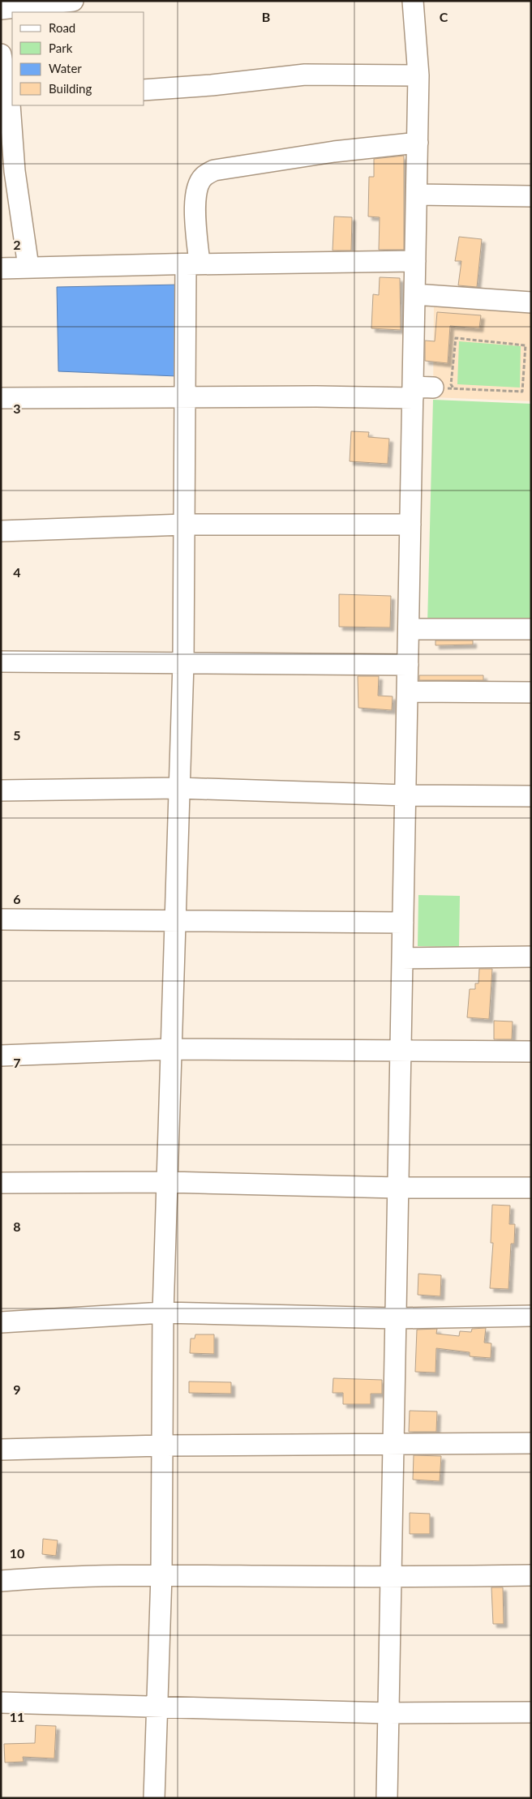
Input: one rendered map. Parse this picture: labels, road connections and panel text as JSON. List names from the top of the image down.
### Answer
{
  "legend": [
    "Road",
    "Park",
    "Water",
    "Building"
  ],
  "grid": {
    "columns": ["B", "C"],
    "rows": [
      "2",
      "3",
      "4",
      "5",
      "6",
      "7",
      "8",
      "9",
      "10",
      "11"
    ]
  }
}
